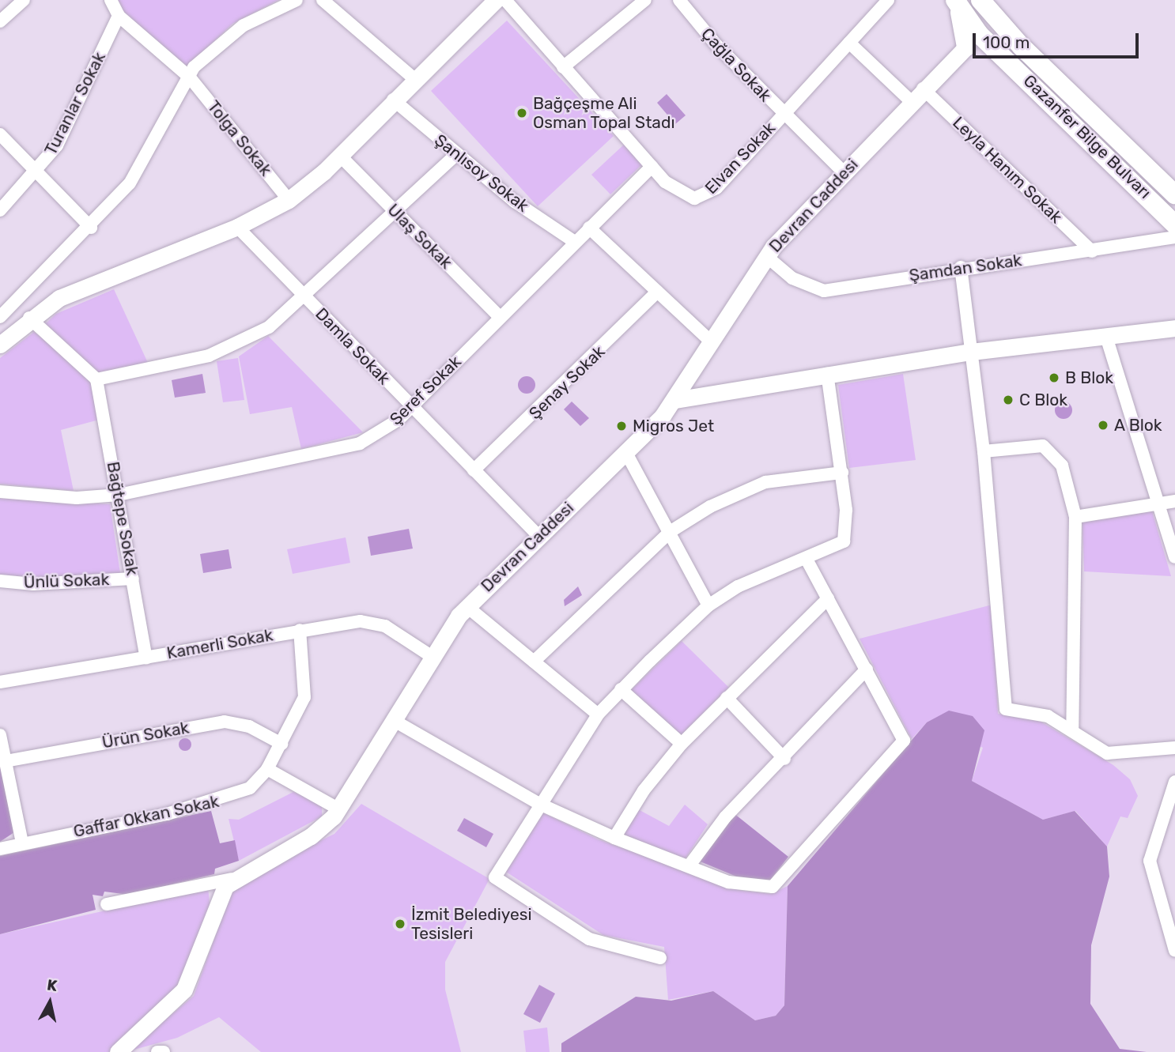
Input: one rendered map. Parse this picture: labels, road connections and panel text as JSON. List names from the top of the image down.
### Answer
{
  "streets": {
    "main road": ["Gazanfer Bilge Bulvarı", "Devran Caddesi"],
    "street": [
      "Çağla Sokak",
      "Turanlar Sokak",
      "Tolga Sokak",
      "Elvan Sokak",
      "Leyla Hanım Sokak",
      "Şanlısoy Sokak",
      "Ulaş Sokak",
      "Şamdan Sokak",
      "Damla Sokak",
      "Şenay Sokak",
      "Şeref Sokak",
      "Bağtepe Sokak",
      "Ünlü Sokak",
      "Kamerli Sokak",
      "Ürün Sokak",
      "Gaffar Okkan Sokak"
    ]
  },
  "crossings": [
    ["Çağla Sokak", "Elvan Sokak"],
    ["Çağla Sokak", "Devran Caddesi"],
    ["Turanlar Sokak", "Tolga Sokak"],
    ["Elvan Sokak", "Leyla Hanım Sokak"],
    ["Elvan Sokak", "Şeref Sokak"],
    ["Leyla Hanım Sokak", "Devran Caddesi"],
    ["Leyla Hanım Sokak", "Şamdan Sokak"],
    ["Şanlısoy Sokak", "Şeref Sokak"],
    ["Devran Caddesi", "Şamdan Sokak"],
    ["Devran Caddesi", "Damla Sokak"],
    ["Devran Caddesi", "Kamerli Sokak"],
    ["Ulaş Sokak", "Şeref Sokak"],
    ["Damla Sokak", "Şenay Sokak"],
    ["Damla Sokak", "Şeref Sokak"],
    ["Şeref Sokak", "Bağtepe Sokak"],
    ["Bağtepe Sokak", "Ünlü Sokak"],
    ["Bağtepe Sokak", "Kamerli Sokak"],
    ["Kamerli Sokak", "Gaffar Okkan Sokak"],
    ["Ürün Sokak", "Gaffar Okkan Sokak"]
  ],
  "places": [
    "Bağçeşme Ali Osman Topal Stadı",
    "B Blok",
    "C Blok",
    "A Blok",
    "Migros Jet",
    "İzmit Belediyesi Tesisleri"
  ],
  "scale_bar": "100 m",
  "north": "top"
}
